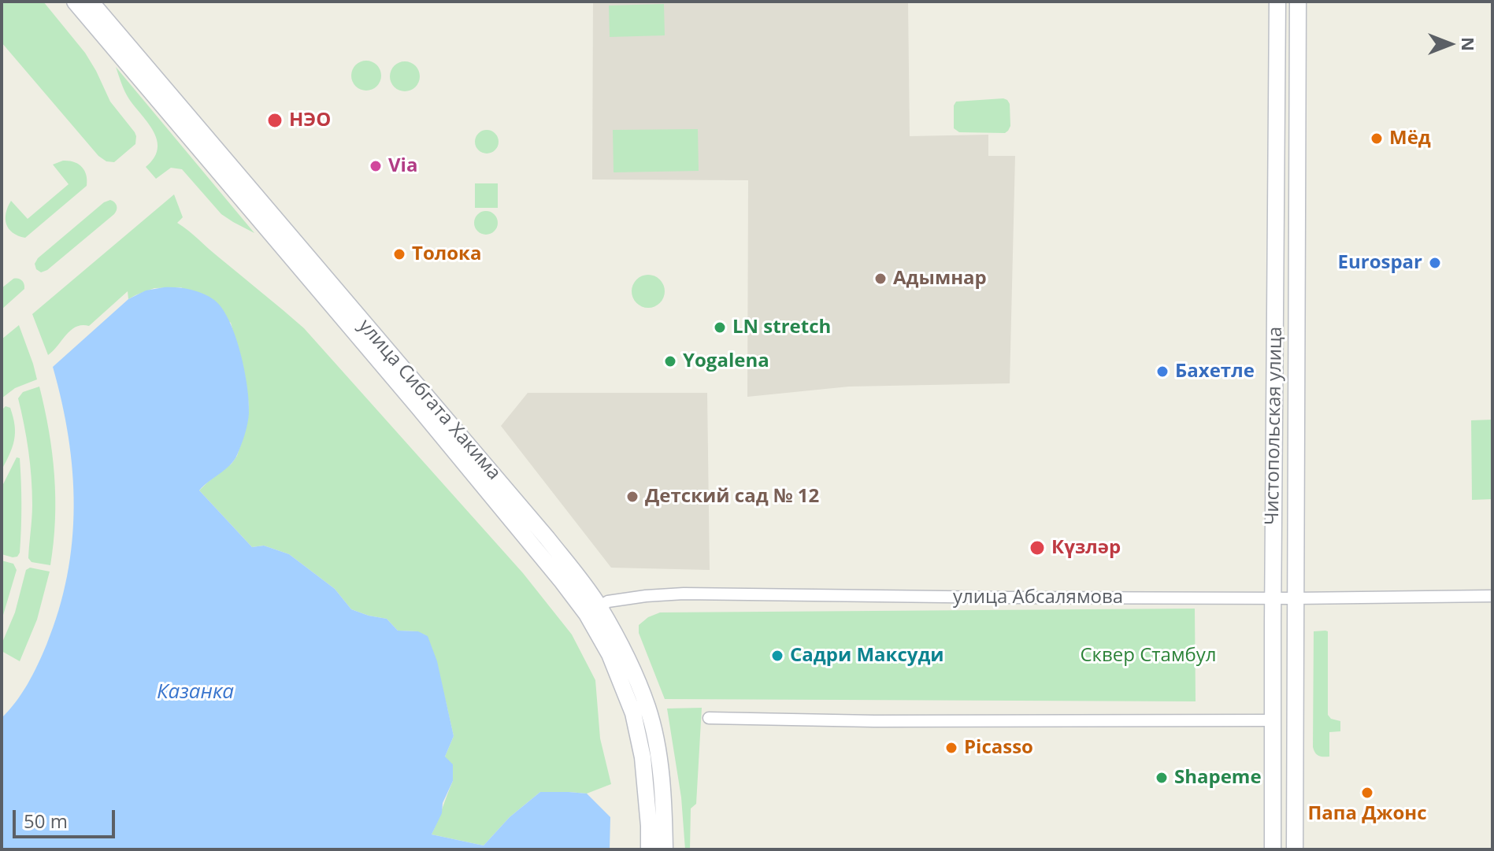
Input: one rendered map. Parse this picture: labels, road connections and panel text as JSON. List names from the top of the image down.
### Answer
{
  "streets": {
    "main road": ["улица Сибгата Хакима", "Чистопольская улица"],
    "street": ["улица Абсалямова"]
  },
  "crossings": [
    ["улица Сибгата Хакима", "улица Абсалямова"],
    ["Чистопольская улица", "улица Абсалямова"]
  ],
  "water": ["Казанка"],
  "parks": ["Сквер Стамбул"],
  "places": [
    "НЭО",
    "Мёд",
    "Via",
    "Толока",
    "Eurospar",
    "Адымнар",
    "LN stretch",
    "Yogalena",
    "Бахетле",
    "Детский сад № 12",
    "Күзләр",
    "Садри Максуди",
    "Picasso",
    "Shapeme",
    "Папа Джонс"
  ],
  "scale_bar": "50 m",
  "north": "right"
}
